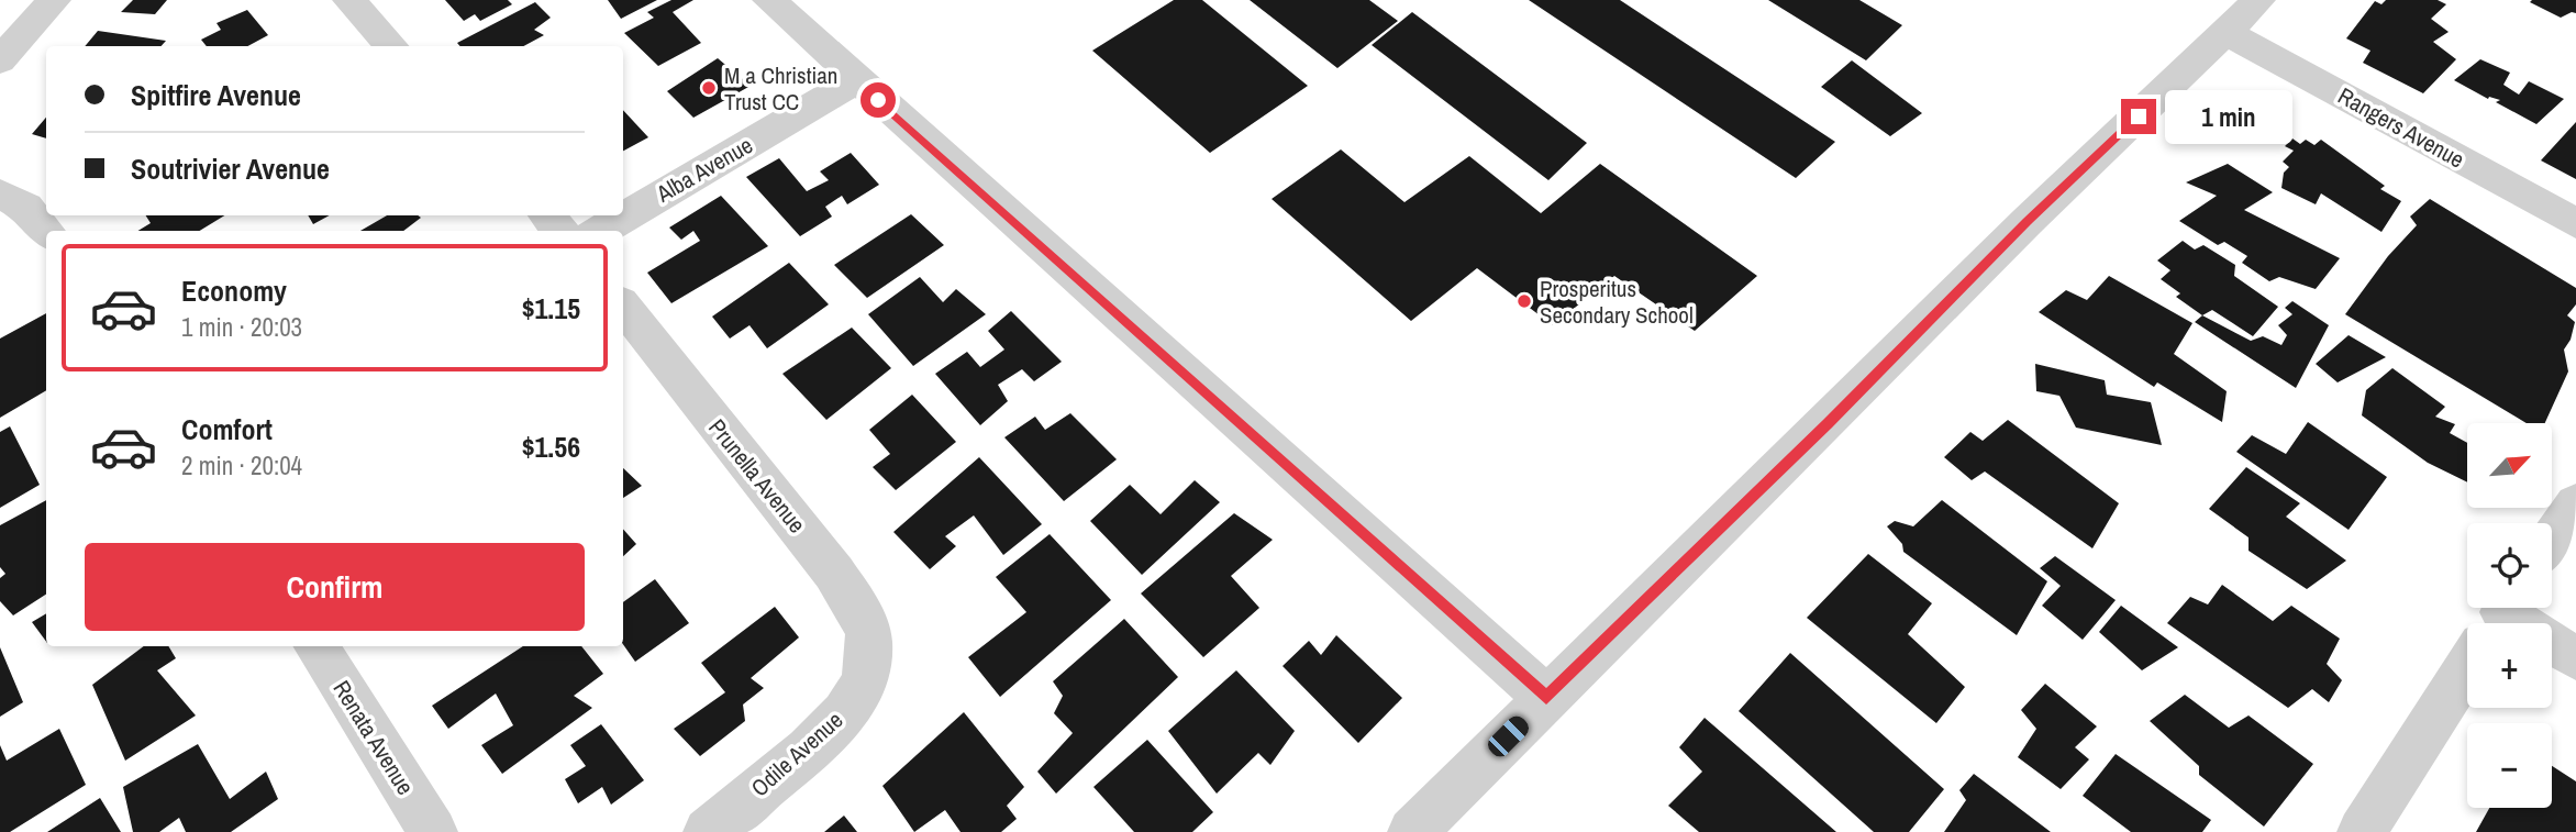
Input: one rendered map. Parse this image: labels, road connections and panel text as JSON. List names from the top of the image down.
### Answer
{
  "streets": {
    "street": [
      "Rangers Avenue",
      "Alba Avenue",
      "Prunella Avenue",
      "Renata Avenue",
      "Odile Avenue"
    ]
  },
  "crossings": [
    ["Prunella Avenue", "Odile Avenue"]
  ],
  "places": ["M a Christian Trust CC", "Prosperitus Secondary School"],
  "north": "top right",
  "page": {
    "banner": ["Spitfire Avenue", "Soutrivier Avenue"],
    "bubble": "1 min",
    "list": [
      {
        "name": "Economy",
        "note": "1 min · 20:03",
        "value": "$1.15"
      },
      {
        "name": "Comfort",
        "note": "2 min · 20:04",
        "value": "$1.56"
      }
    ],
    "map_buttons": ["+", "−"],
    "buttons": "Confirm"
  }
}
